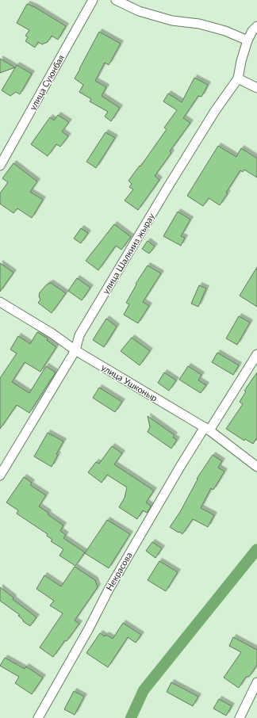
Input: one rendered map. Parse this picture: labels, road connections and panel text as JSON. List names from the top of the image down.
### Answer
{
  "streets": {
    "street": [
      "улица Суюнбая",
      "улица Шалкииз жырау",
      "улица Ушконыр",
      "Некрасова"
    ]
  },
  "crossings": [
    ["улица Шалкииз жырау", "улица Ушконыр"],
    ["улица Ушконыр", "Некрасова"]
  ]
}
